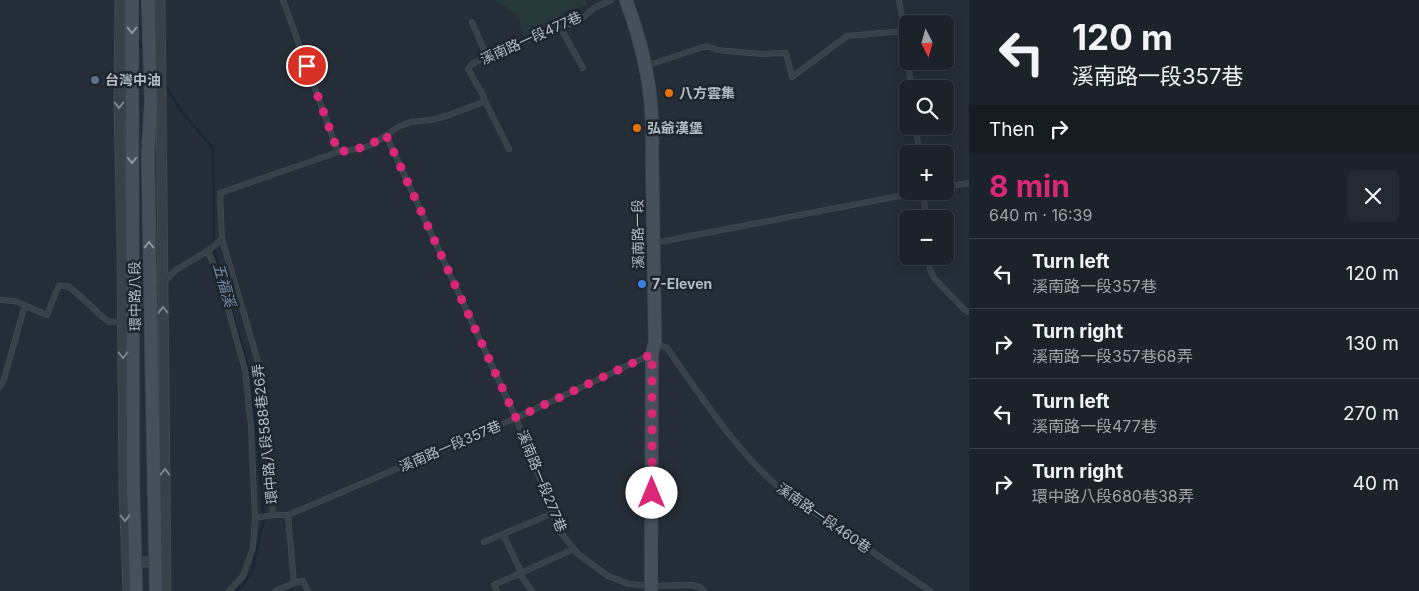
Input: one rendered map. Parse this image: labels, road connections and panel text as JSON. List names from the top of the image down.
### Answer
{
  "streets": {
    "street": ["溪南路一段", "環中路八段"],
    "lane": [
      "溪南路一段477巷",
      "環中路八段588巷26弄",
      "溪南路一段357巷",
      "溪南路一段277巷",
      "溪南路一段460巷"
    ]
  },
  "crossings": [
    ["溪南路一段", "溪南路一段357巷"],
    ["溪南路一段", "溪南路一段277巷"],
    ["溪南路一段", "溪南路一段460巷"],
    ["環中路八段588巷26弄", "溪南路一段357巷"],
    ["溪南路一段357巷", "溪南路一段277巷"],
    ["溪南路一段357巷", "溪南路一段460巷"]
  ],
  "water": ["五福溪"],
  "places": [
    "台灣中油",
    "八方雲集",
    "弘爺漢堡",
    "7-Eleven"
  ],
  "north": "bottom",
  "page": {
    "turn": ["120 m", "溪南路一段357巷"],
    "map_buttons": ["+", "−"],
    "then": "Then",
    "heading": ["8 min", "640 m · 16:39"],
    "list": [
      {
        "name": "Turn left",
        "note": "溪南路一段357巷",
        "value": "120 m"
      },
      {
        "name": "Turn right",
        "note": "溪南路一段357巷68弄",
        "value": "130 m"
      },
      {
        "name": "Turn left",
        "note": "溪南路一段477巷",
        "value": "270 m"
      },
      {
        "name": "Turn right",
        "note": "環中路八段680巷38弄",
        "value": "40 m"
      }
    ]
  }
}
